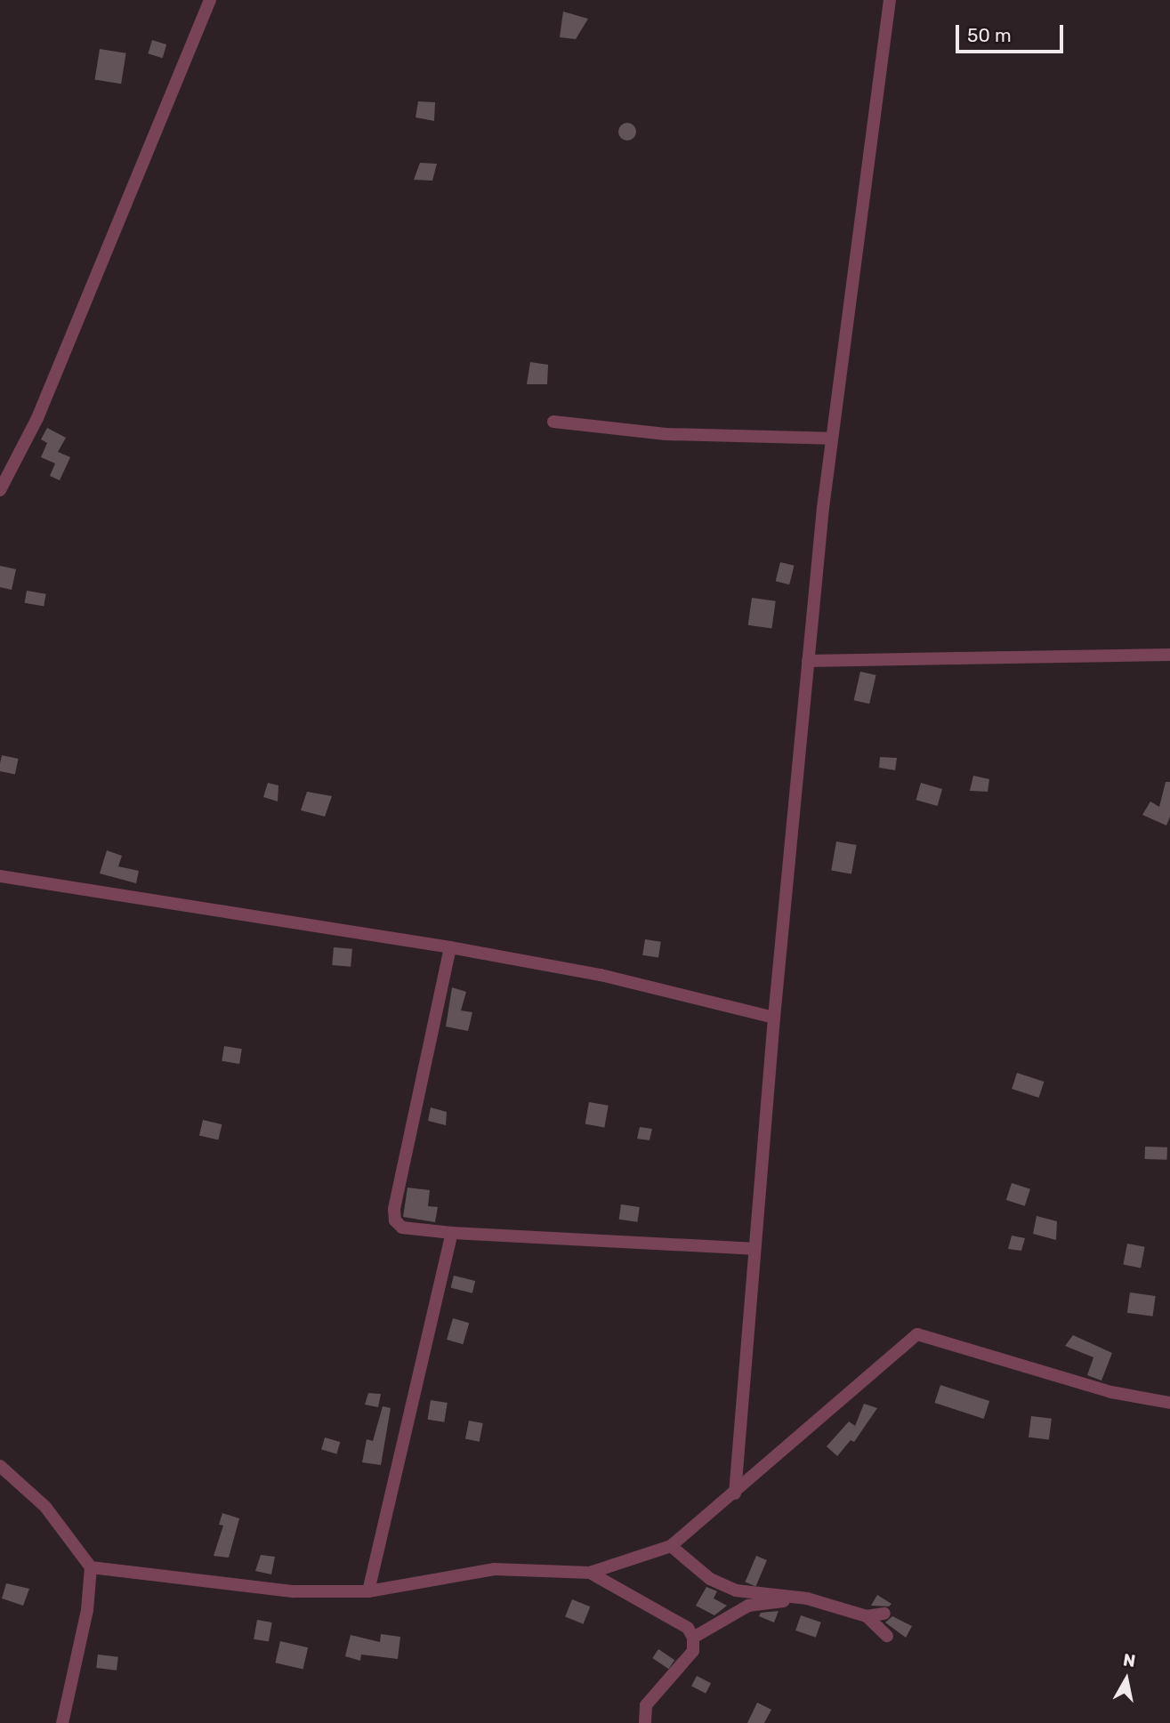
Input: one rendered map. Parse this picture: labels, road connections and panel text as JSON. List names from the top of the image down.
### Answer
{
  "scale_bar": "50 m",
  "north": "top"
}
